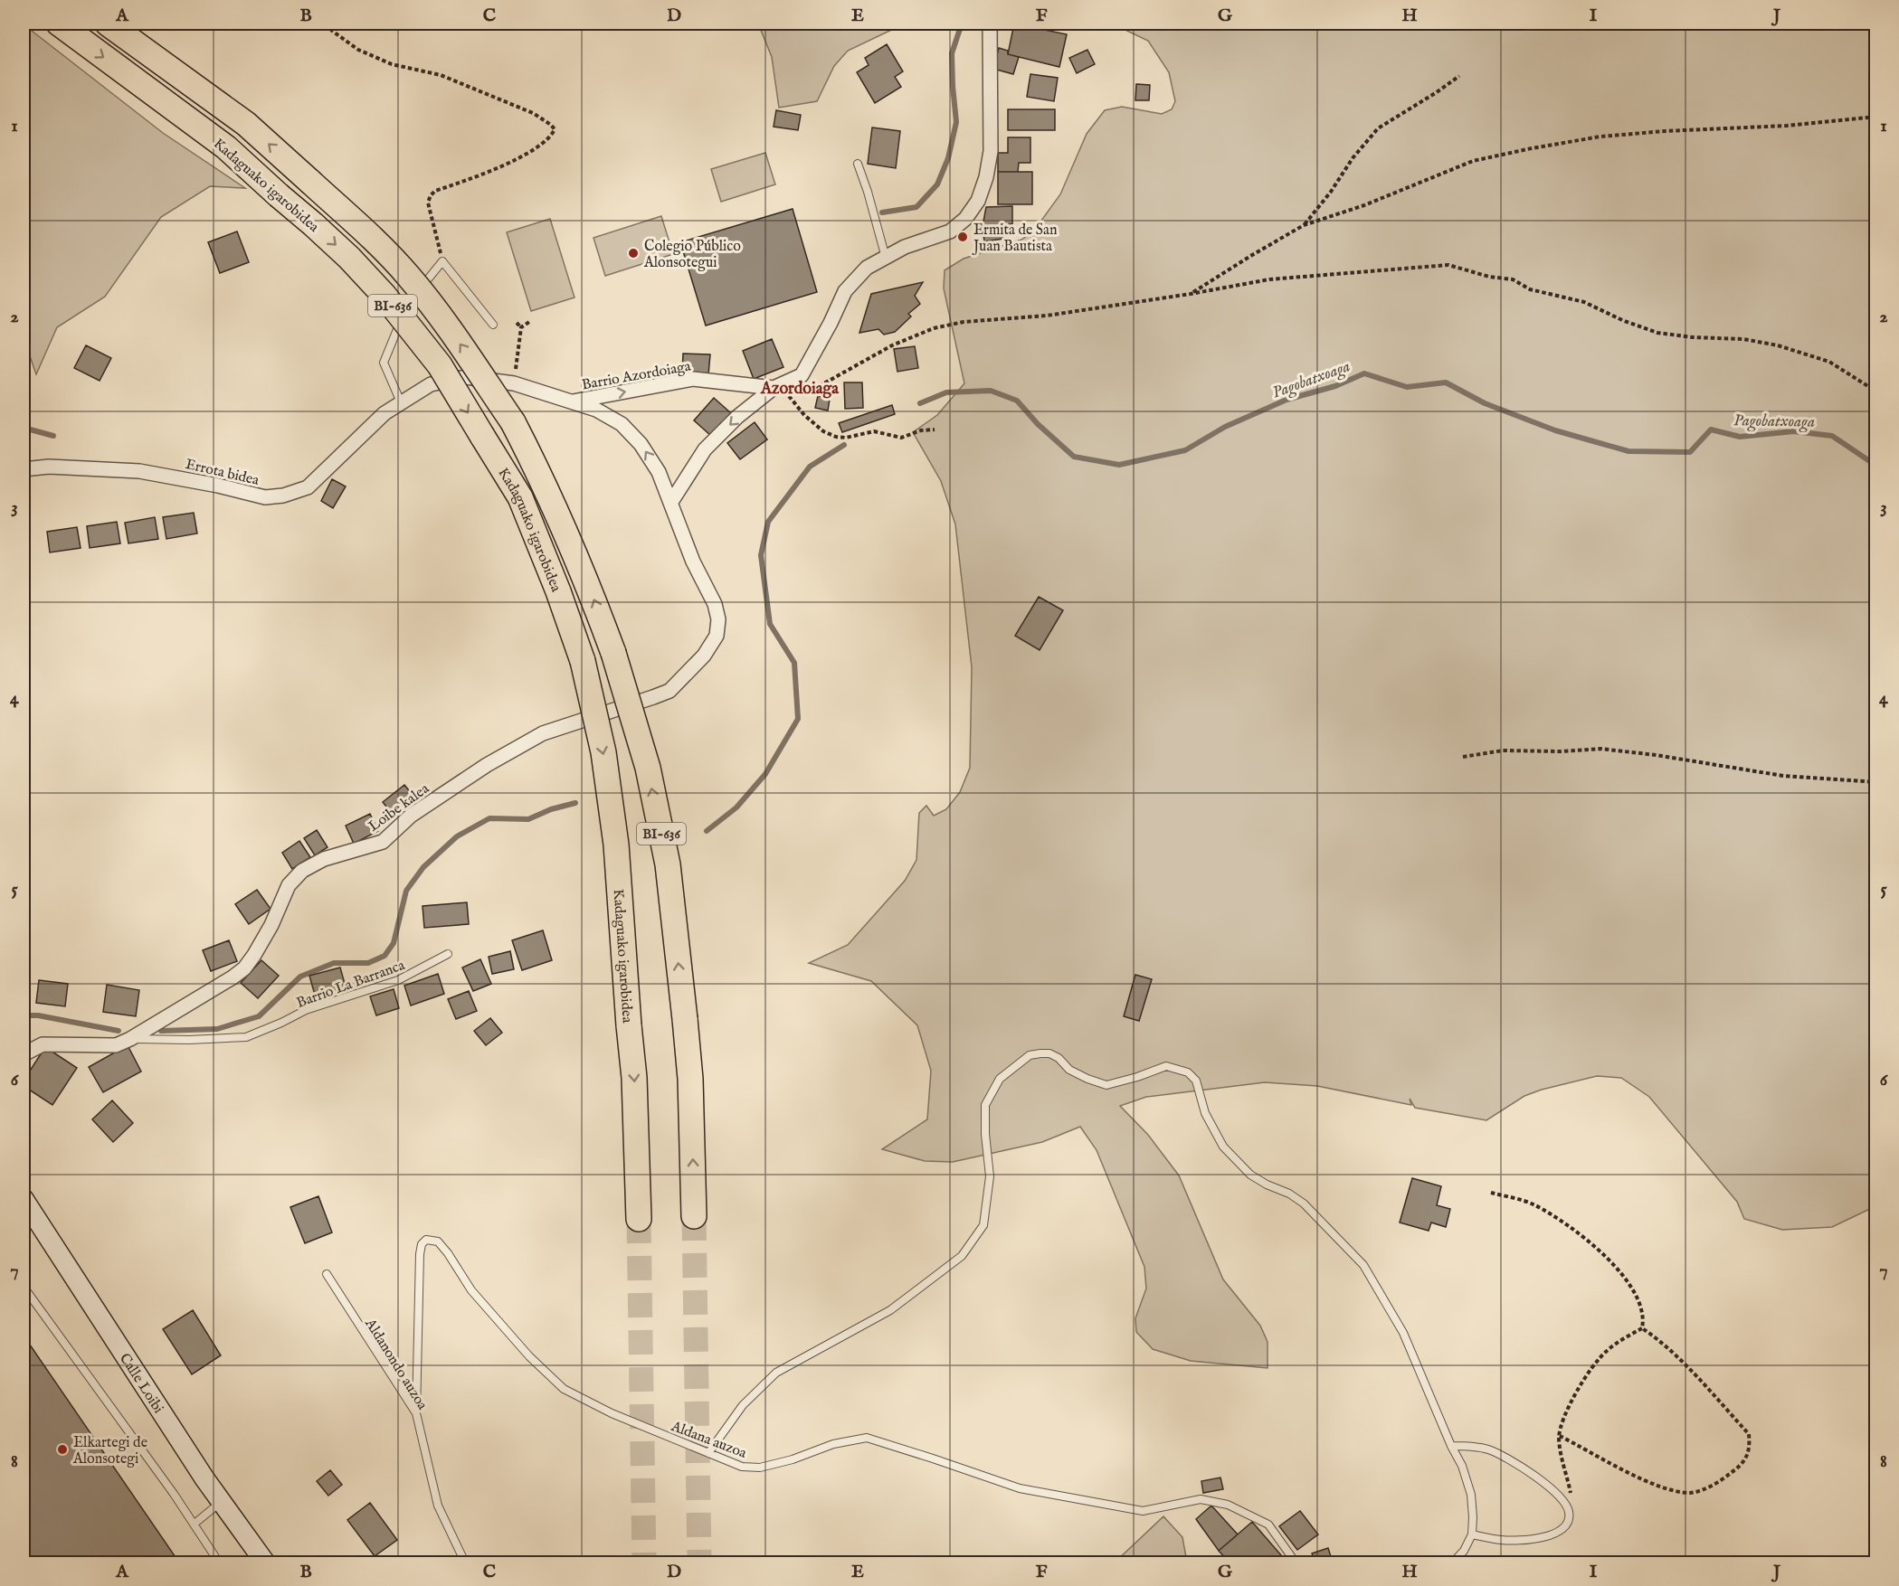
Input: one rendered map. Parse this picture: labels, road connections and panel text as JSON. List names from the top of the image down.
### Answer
{
  "streets": {
    "highway": ["Kadaguako igarobidea", "BI-636"],
    "street": [
      "Barrio Azordoiaga",
      "Errota bidea",
      "Loibe kalea",
      "Calle Loibi"
    ],
    "lane": ["Barrio La Barranca", "Aldanondo auzoa", "Aldana auzoa"]
  },
  "crossings": [
    ["Barrio Azordoiaga", "Errota bidea"],
    ["Barrio Azordoiaga", "Loibe kalea"],
    ["Loibe kalea", "Barrio La Barranca"],
    ["Aldanondo auzoa", "Aldana auzoa"]
  ],
  "districts": ["Azordoiaga"],
  "water": ["Pagobatxoaga"],
  "places": ["Ermita de San Juan Bautista", "Colegio Público Alonsotegui", "Elkartegi de Alonsotegi"],
  "grid": {
    "columns": [
      "A",
      "B",
      "C",
      "D",
      "E",
      "F",
      "G",
      "H",
      "I",
      "J"
    ],
    "rows": [
      "1",
      "2",
      "3",
      "4",
      "5",
      "6",
      "7",
      "8"
    ]
  }
}
